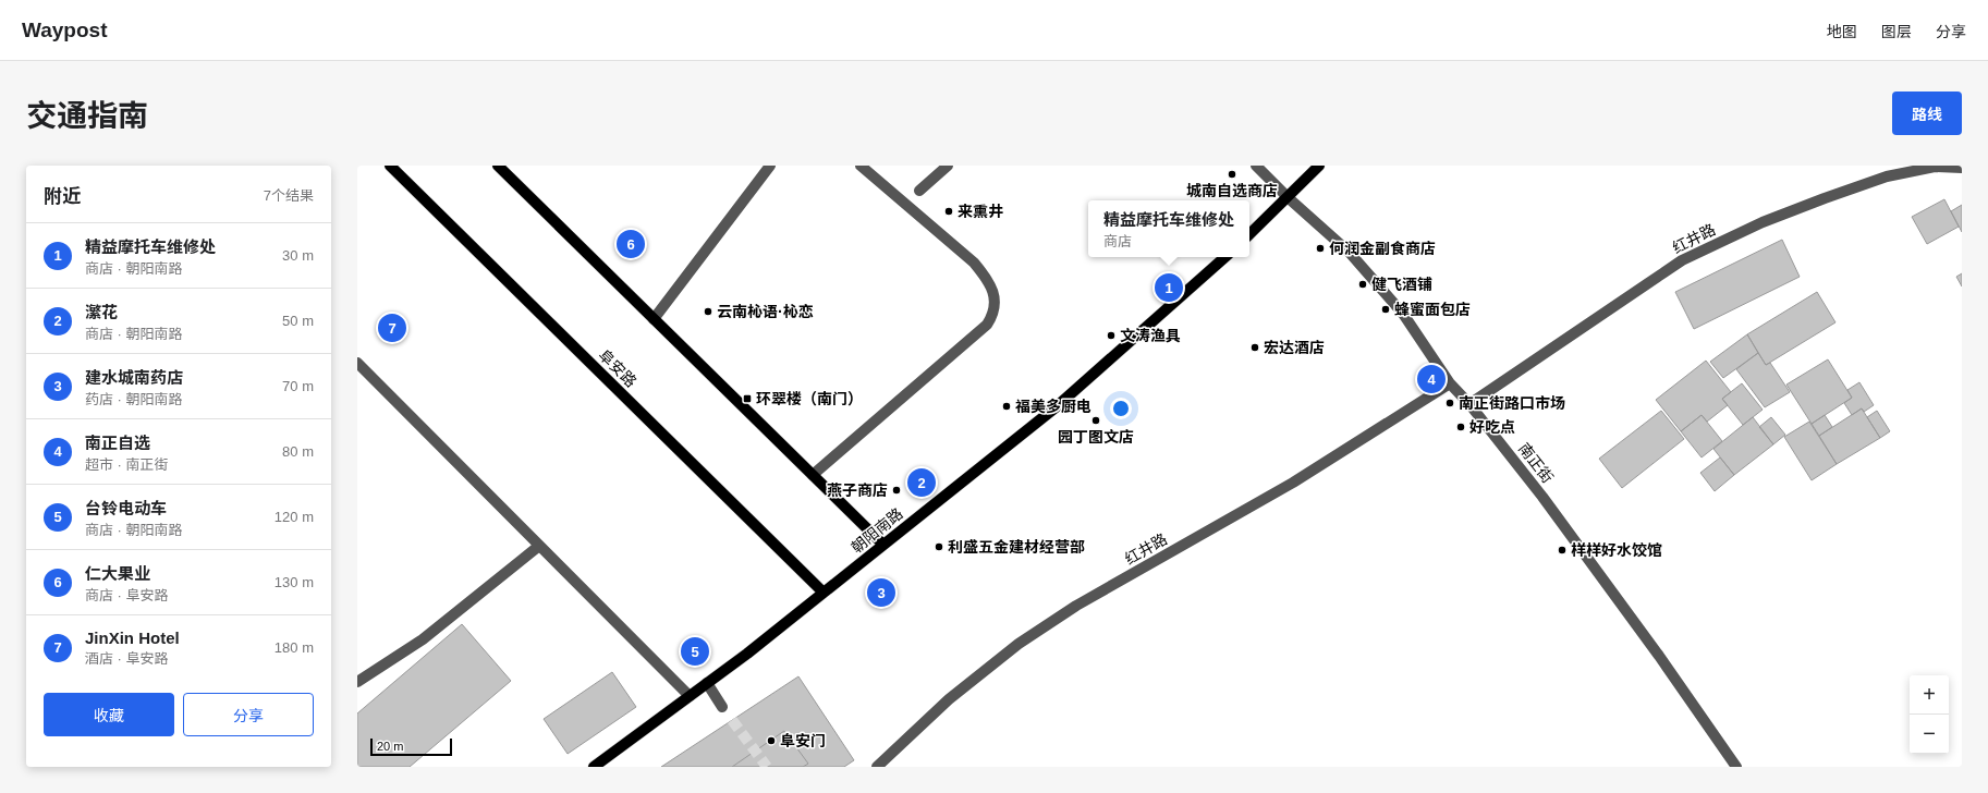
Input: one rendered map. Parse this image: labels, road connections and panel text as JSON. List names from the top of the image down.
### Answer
{
  "streets": {
    "main road": ["阜安路", "朝阳南路"],
    "street": ["红井路", "南正街"]
  },
  "crossings": [
    ["红井路", "南正街"],
    ["阜安路", "朝阳南路"]
  ],
  "places": {
    "other": [
      "城南自选商店",
      "来熏井",
      "何润金副食商店",
      "健飞酒铺",
      "蜂蜜面包店",
      "云南杺语·杺恋",
      "文涛渔具",
      "宏达酒店",
      "南正街路口市场",
      "福美多厨电",
      "园丁图文店",
      "好吃点",
      "燕子商店",
      "利盛五金建材经营部",
      "样样好水饺馆",
      "阜安门"
    ],
    "transit": ["环翠楼（南门）"]
  },
  "scale_bar": "20 m",
  "page": {
    "header": "Waypost",
    "nav": ["地图", "图层", "分享"],
    "title": "交通指南",
    "buttons": [
      "路线",
      ["收藏", "分享"]
    ],
    "heading": ["附近", "7个结果"],
    "popup": ["精益摩托车维修处", "商店"],
    "list": [
      {
        "mark": "1",
        "name": "精益摩托车维修处",
        "note": "商店 · 朝阳南路",
        "value": "30 m"
      },
      {
        "mark": "2",
        "name": "瀿花",
        "note": "商店 · 朝阳南路",
        "value": "50 m"
      },
      {
        "mark": "3",
        "name": "建水城南药店",
        "note": "药店 · 朝阳南路",
        "value": "70 m"
      },
      {
        "mark": "4",
        "name": "南正自选",
        "note": "超市 · 南正街",
        "value": "80 m"
      },
      {
        "mark": "5",
        "name": "台铃电动车",
        "note": "商店 · 朝阳南路",
        "value": "120 m"
      },
      {
        "mark": "6",
        "name": "仁大果业",
        "note": "商店 · 阜安路",
        "value": "130 m"
      },
      {
        "mark": "7",
        "name": "JinXin Hotel",
        "note": "酒店 · 阜安路",
        "value": "180 m"
      }
    ],
    "pins": [
      "6",
      "1",
      "7",
      "4",
      "2",
      "3",
      "5"
    ],
    "map_buttons": ["+", "−"],
    "scale": "20 m"
  }
}
